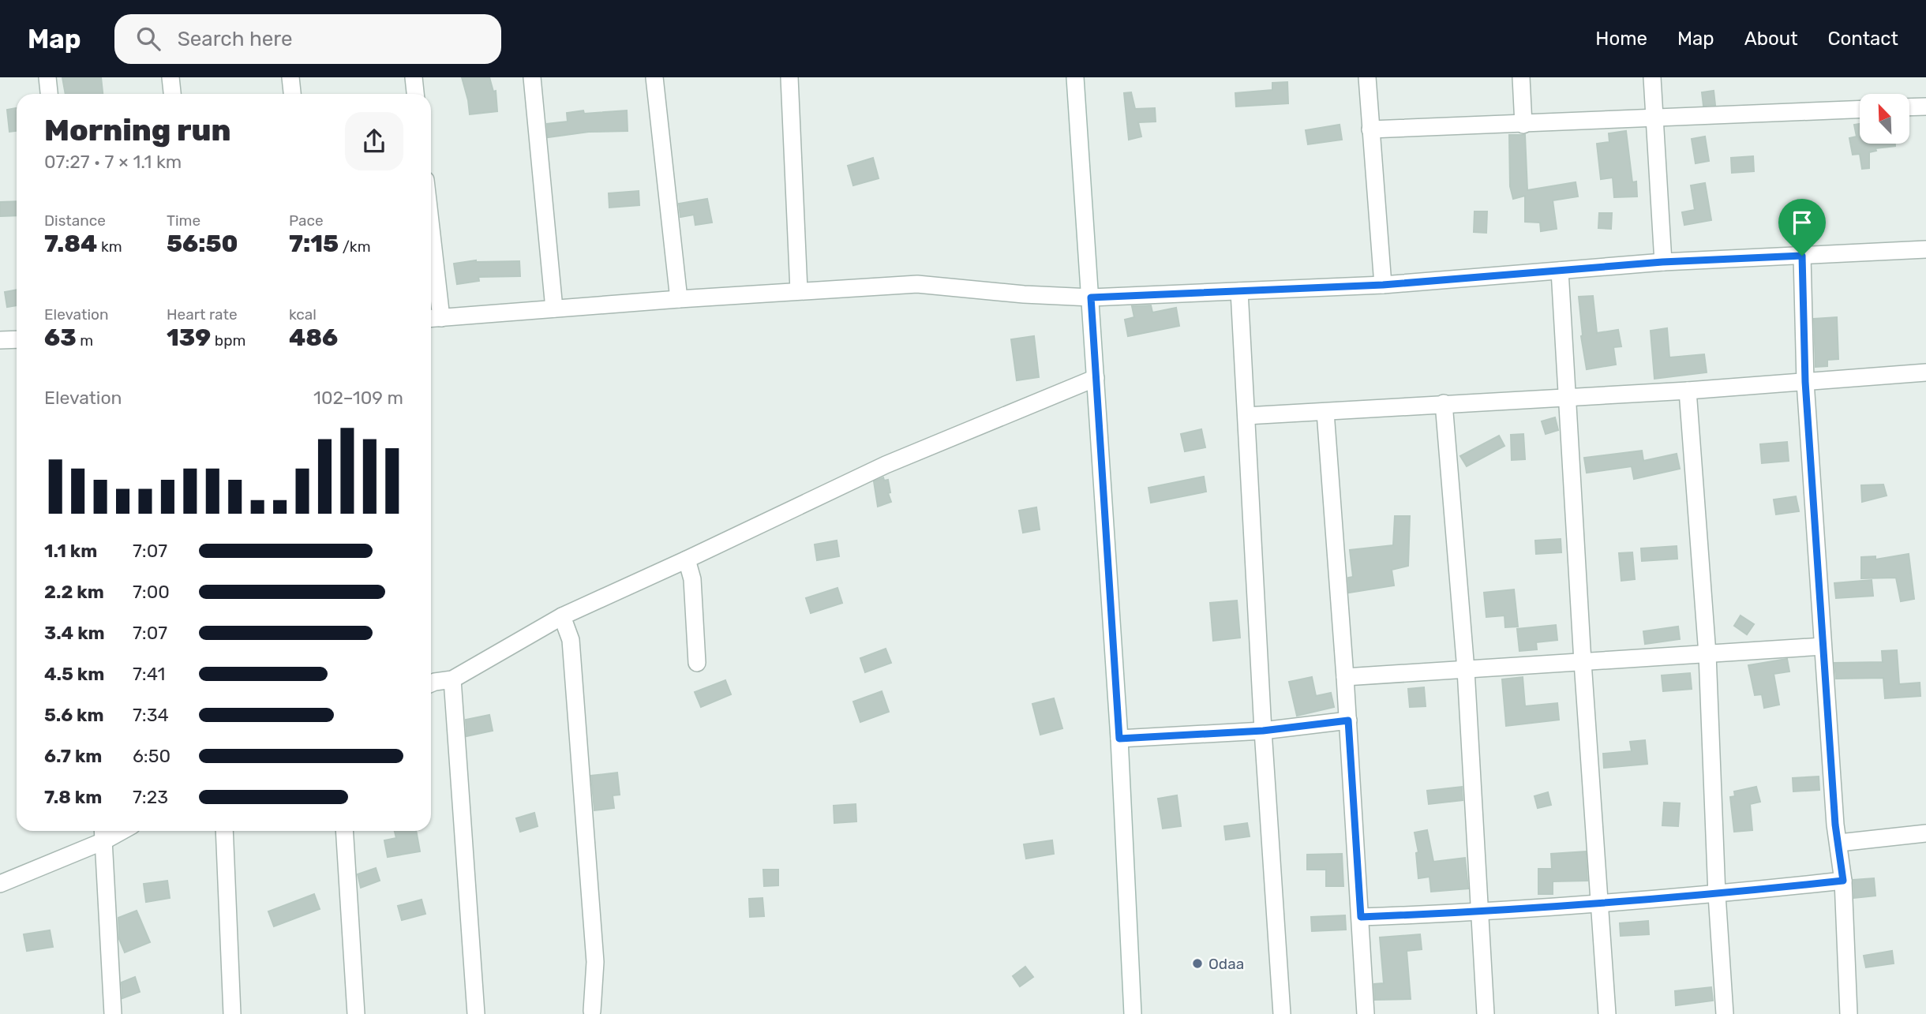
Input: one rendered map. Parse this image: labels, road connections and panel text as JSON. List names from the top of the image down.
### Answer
{
  "places": ["Odaa"],
  "north": "top left",
  "page": {
    "header": "Map",
    "search": "Search here",
    "nav": [
      "Home",
      "Map",
      "About",
      "Contact"
    ],
    "heading": ["Morning run", "07:27 · 7 × 1.1 km"],
    "stats": [
      ["Distance", "7.84 km"],
      ["Time", "56:50"],
      ["Pace", "7:15 /km"],
      ["Elevation", "63 m"],
      ["Heart rate", "139 bpm"],
      ["kcal", "486"]
    ],
    "chart": ["Elevation", "102–109 m"],
    "list": [
      {
        "name": "1.1 km",
        "note": "7:07"
      },
      {
        "name": "2.2 km",
        "note": "7:00"
      },
      {
        "name": "3.4 km",
        "note": "7:07"
      },
      {
        "name": "4.5 km",
        "note": "7:41"
      },
      {
        "name": "5.6 km",
        "note": "7:34"
      },
      {
        "name": "6.7 km",
        "note": "6:50"
      },
      {
        "name": "7.8 km",
        "note": "7:23"
      }
    ]
  }
}
